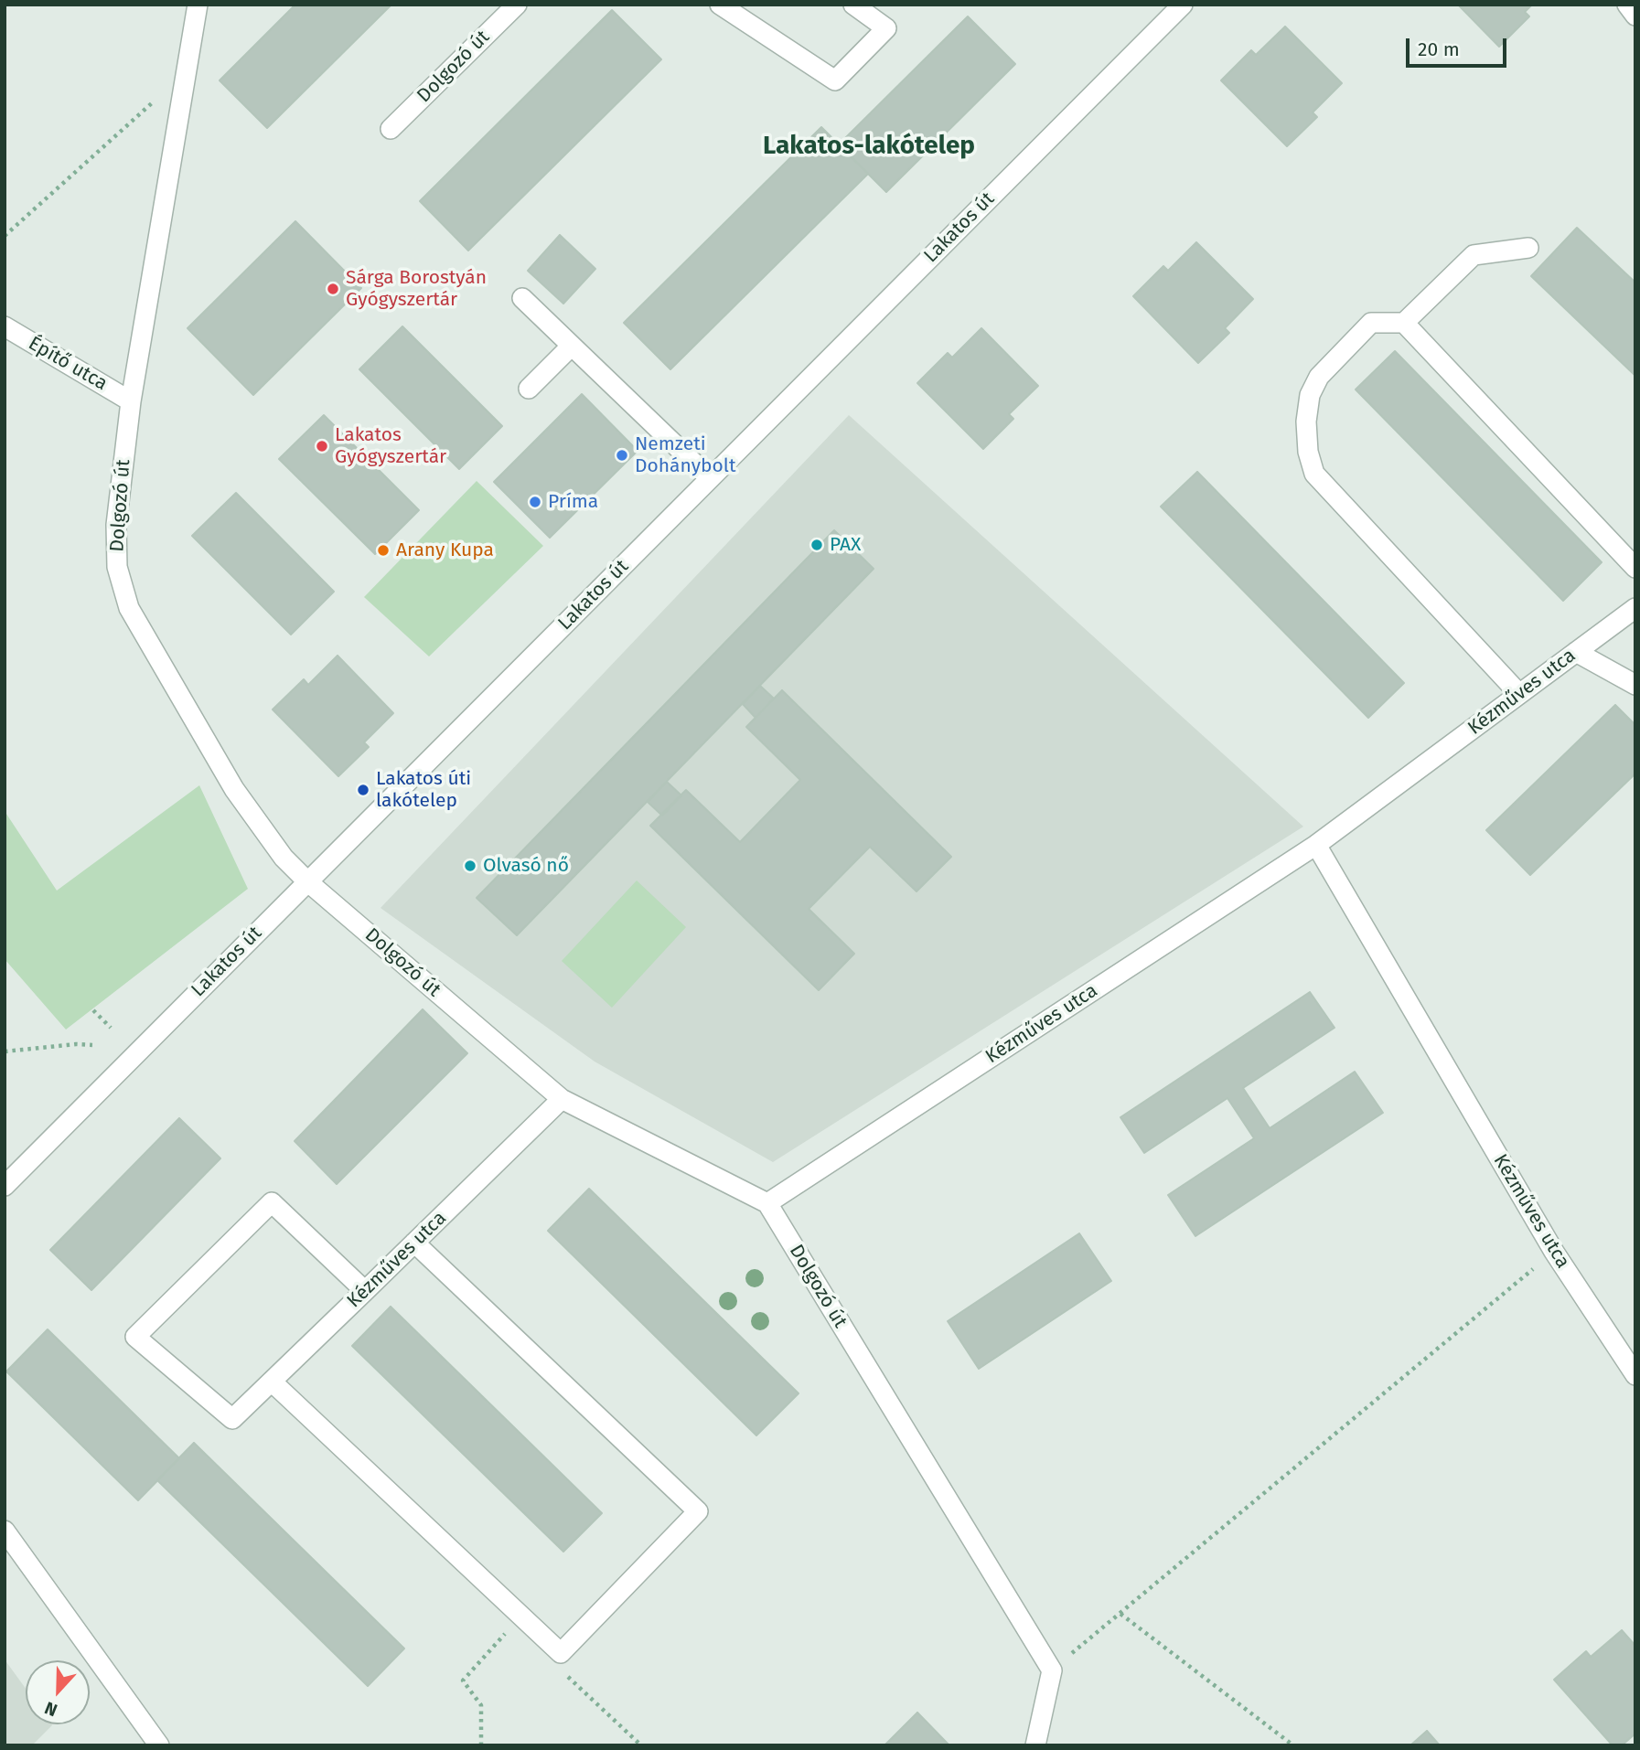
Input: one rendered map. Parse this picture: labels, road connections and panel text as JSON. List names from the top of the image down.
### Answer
{
  "streets": {
    "street": [
      "Dolgozó út",
      "Lakatos út",
      "Építő utca",
      "Kézműves utca"
    ]
  },
  "crossings": [
    ["Dolgozó út", "Lakatos út"],
    ["Dolgozó út", "Építő utca"],
    ["Dolgozó út", "Kézműves utca"]
  ],
  "districts": ["Lakatos-lakótelep"],
  "places": [
    "Sárga Borostyán Gyógyszertár",
    "Lakatos Gyógyszertár",
    "Nemzeti Dohánybolt",
    "Príma",
    "PAX",
    "Arany Kupa",
    "Lakatos úti lakótelep",
    "Olvasó nő"
  ],
  "scale_bar": "20 m",
  "north": "bottom"
}
